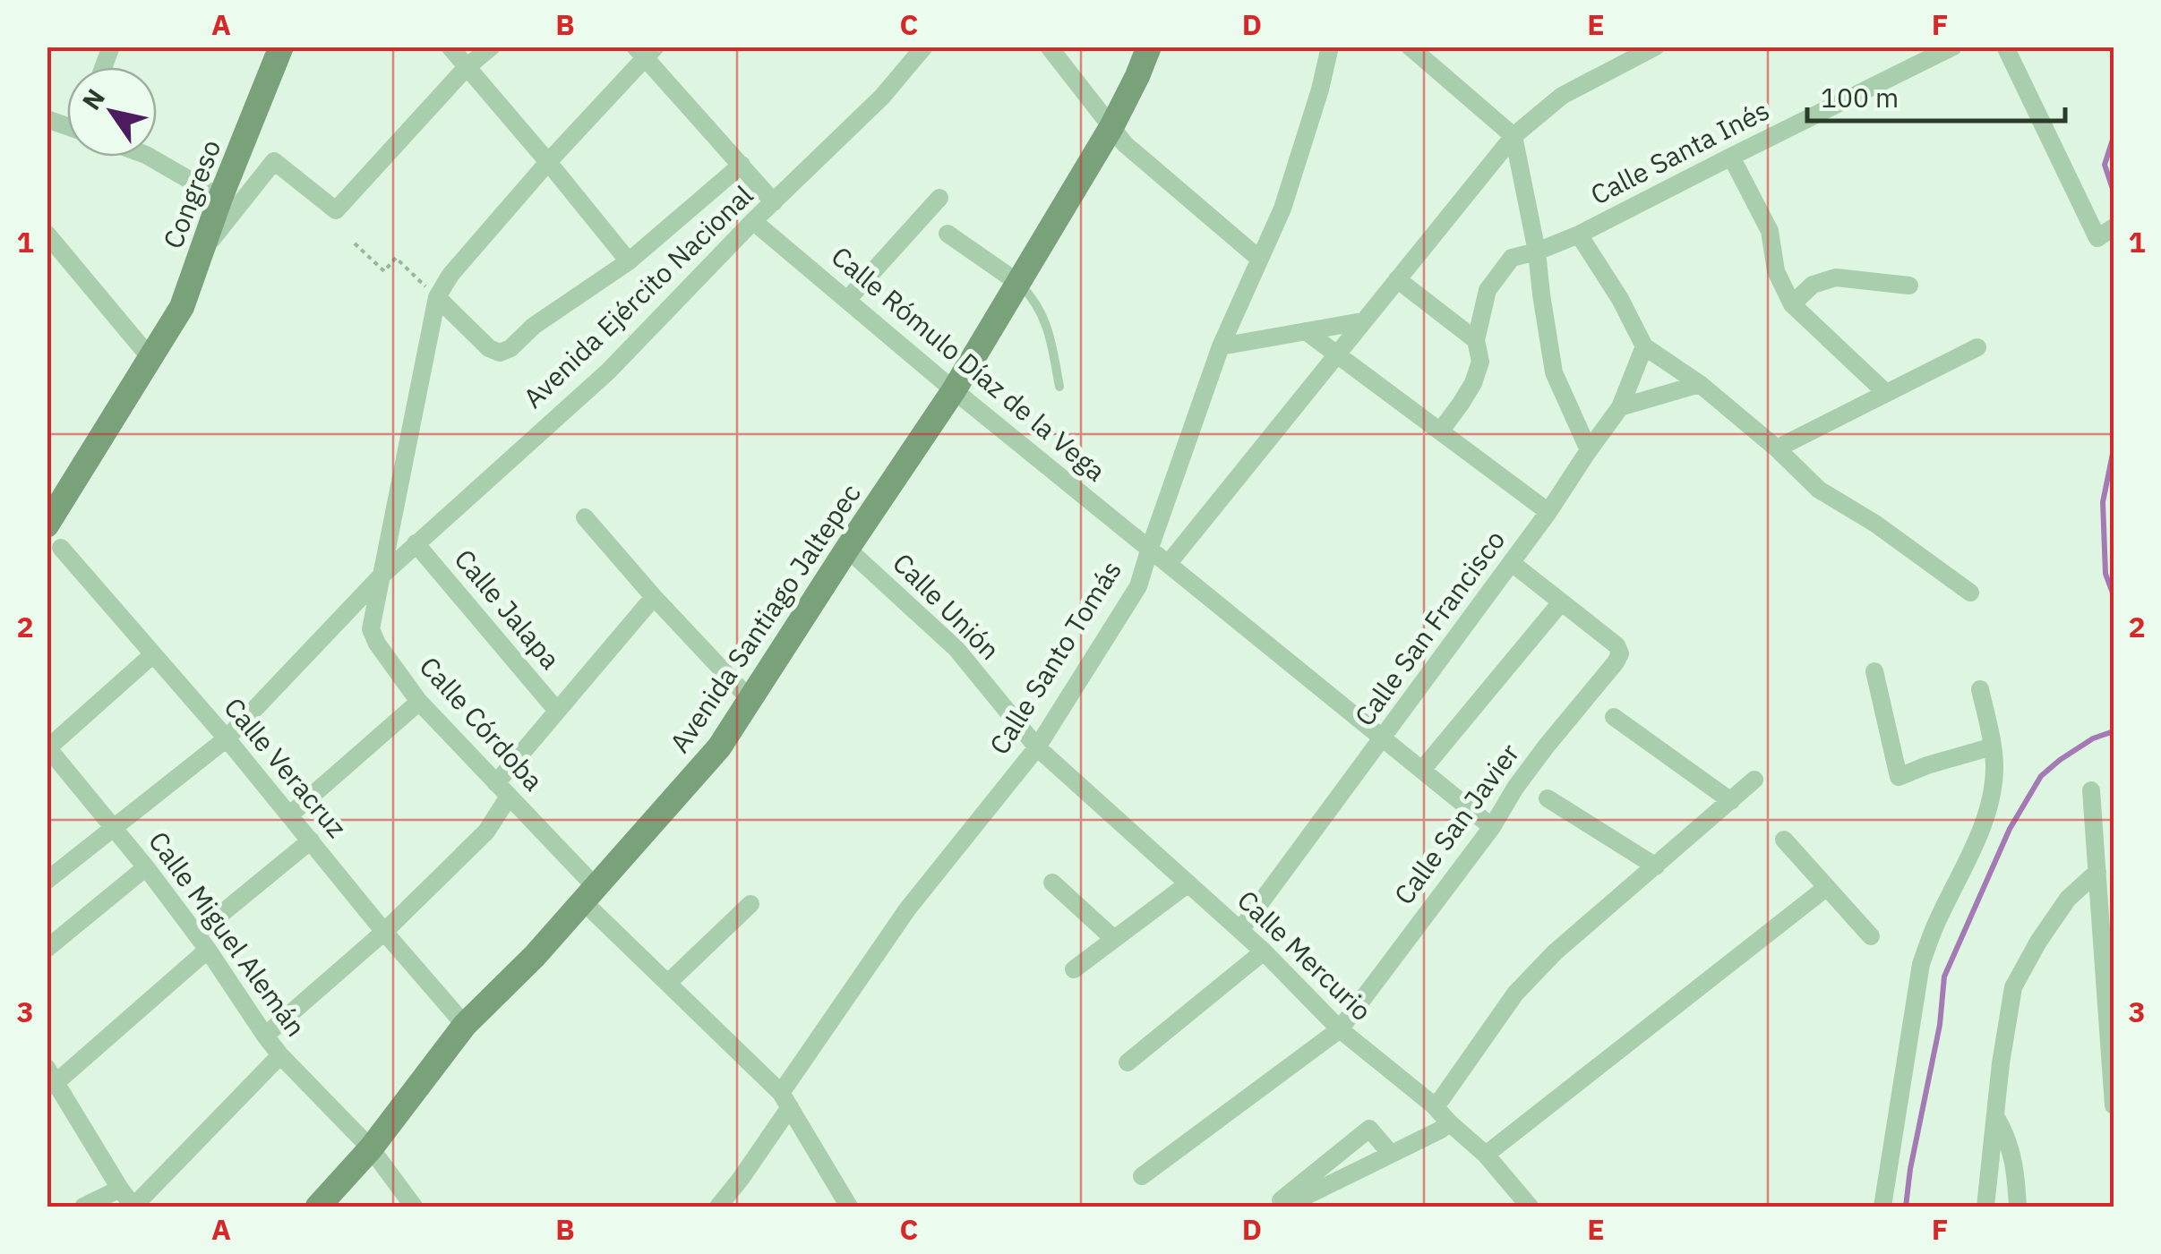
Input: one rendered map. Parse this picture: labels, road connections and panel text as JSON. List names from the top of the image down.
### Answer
{
  "streets": {
    "street": [
      "Calle Santa Inés",
      "Congreso",
      "Avenida Ejército Nacional",
      "Calle Rómulo Díaz de la Vega",
      "Calle Unión",
      "Calle Jalapa",
      "Avenida Santiago Jaltepec",
      "Calle San Francisco",
      "Calle Santo Tomás",
      "Calle Córdoba",
      "Calle Veracruz",
      "Calle San Javier",
      "Calle Miguel Alemán",
      "Calle Mercurio"
    ]
  },
  "crossings": [
    ["Avenida Ejército Nacional", "Calle Rómulo Díaz de la Vega"],
    ["Avenida Ejército Nacional", "Calle Jalapa"],
    ["Avenida Ejército Nacional", "Calle Córdoba"],
    ["Avenida Ejército Nacional", "Calle Veracruz"],
    ["Avenida Ejército Nacional", "Calle Miguel Alemán"],
    ["Calle Rómulo Díaz de la Vega", "Avenida Santiago Jaltepec"],
    ["Calle Rómulo Díaz de la Vega", "Calle San Francisco"],
    ["Calle Rómulo Díaz de la Vega", "Calle Santo Tomás"],
    ["Calle Rómulo Díaz de la Vega", "Calle San Javier"],
    ["Calle Unión", "Avenida Santiago Jaltepec"],
    ["Calle Unión", "Calle Santo Tomás"],
    ["Calle Unión", "Calle Mercurio"],
    ["Avenida Santiago Jaltepec", "Calle Córdoba"],
    ["Avenida Santiago Jaltepec", "Calle Veracruz"],
    ["Avenida Santiago Jaltepec", "Calle Miguel Alemán"],
    ["Calle San Francisco", "Calle Mercurio"],
    ["Calle Santo Tomás", "Calle Córdoba"],
    ["Calle Santo Tomás", "Calle Mercurio"],
    ["Calle San Javier", "Calle Mercurio"]
  ],
  "scale_bar": "100 m",
  "north": "top left",
  "grid": {
    "columns": [
      "A",
      "B",
      "C",
      "D",
      "E",
      "F"
    ],
    "rows": ["1", "2", "3"]
  }
}
